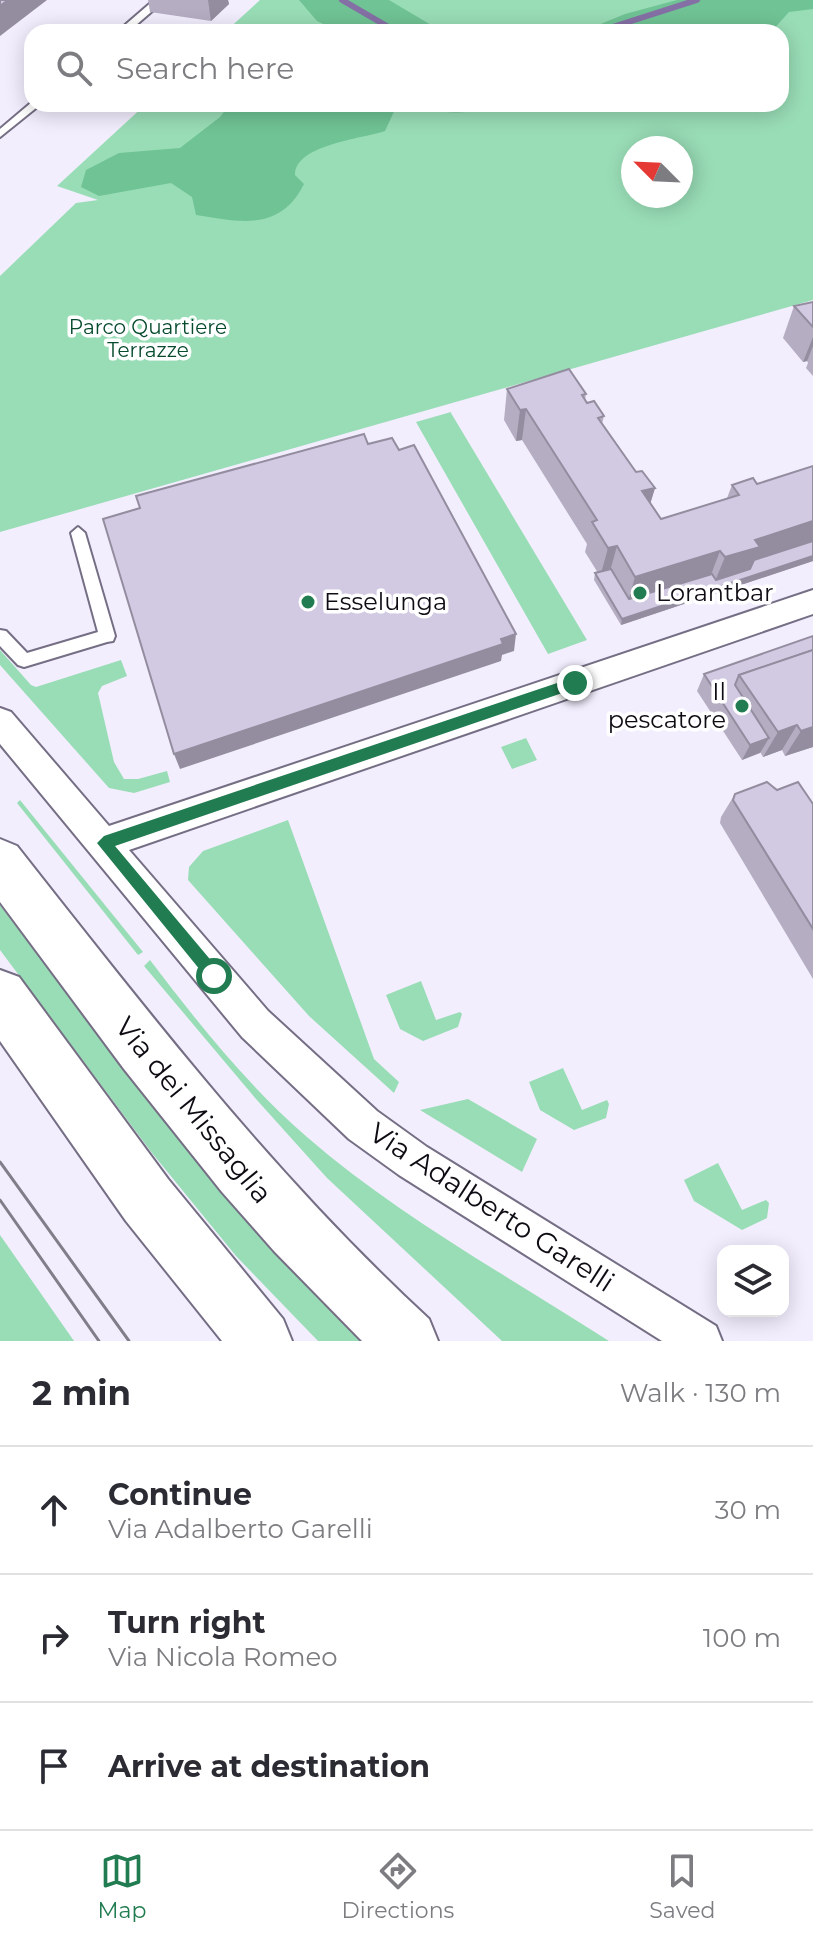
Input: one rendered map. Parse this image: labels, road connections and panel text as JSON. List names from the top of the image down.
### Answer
{
  "streets": {
    "main road": ["Via dei Missaglia"],
    "street": ["Via Adalberto Garelli"]
  },
  "parks": ["Parco Quartiere Terrazze"],
  "places": ["Lorantbar", "Esselunga", "Il pescatore"],
  "north": "top left",
  "page": {
    "search": "Search here",
    "heading": ["2 min", "Walk · 130 m"],
    "list": [
      ["Continue", "Via Adalberto Garelli", "30 m"],
      ["Turn right", "Via Nicola Romeo", "100 m"],
      "Arrive at destination"
    ],
    "nav": ["Map", "Directions", "Saved"]
  }
}
